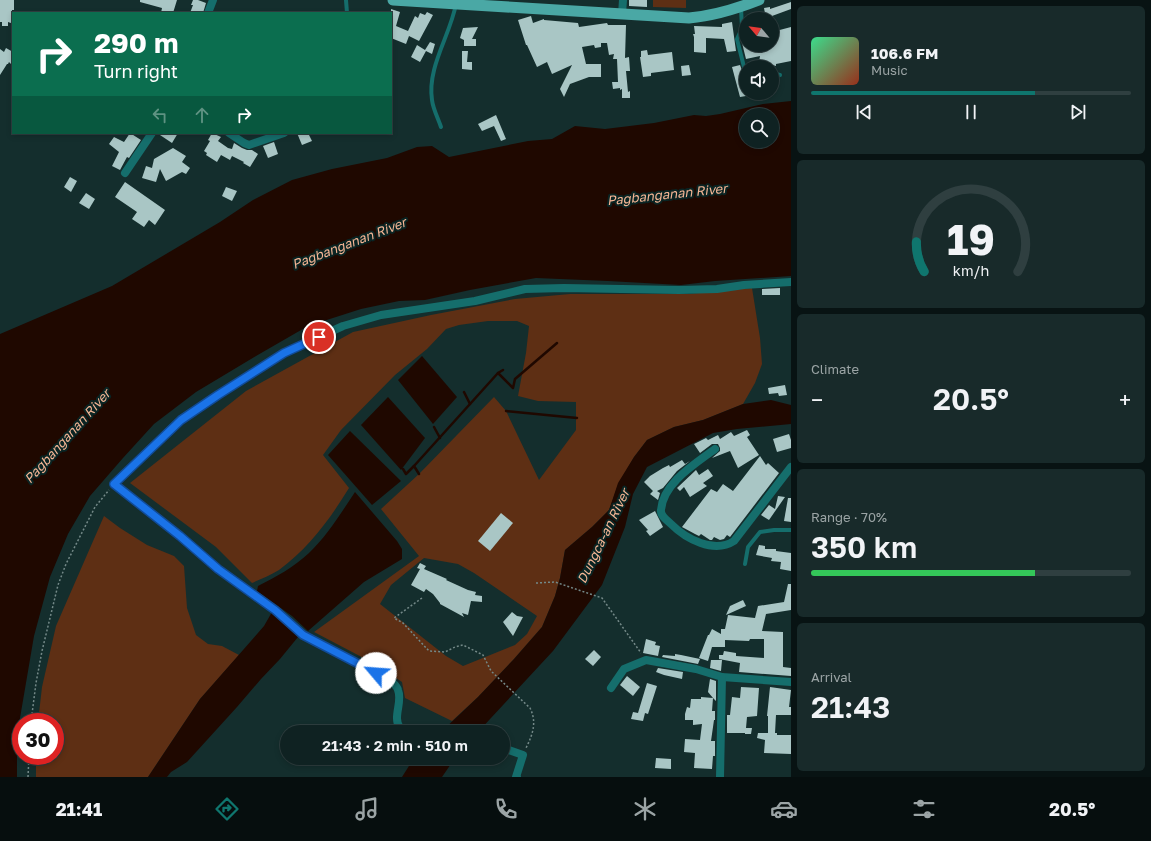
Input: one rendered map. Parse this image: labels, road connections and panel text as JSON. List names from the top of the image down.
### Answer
{
  "water": ["Pagbanganan River", "Dungca-an River"],
  "north": "top left",
  "page": {
    "turn": ["290 m", "Turn right"],
    "song": ["106.6 FM", "Music"],
    "tile": [
      "Climate",
      ["Range · 70%", "350 km"],
      ["Arrival", "21:43"]
    ],
    "heat": ["−", "20.5°", "+"],
    "limit": "30",
    "trip": "21:43 · 2 min · 510 m",
    "tabs": ["21:41", "20.5°"],
    "gauge": ["19", "km/h"]
  }
}
